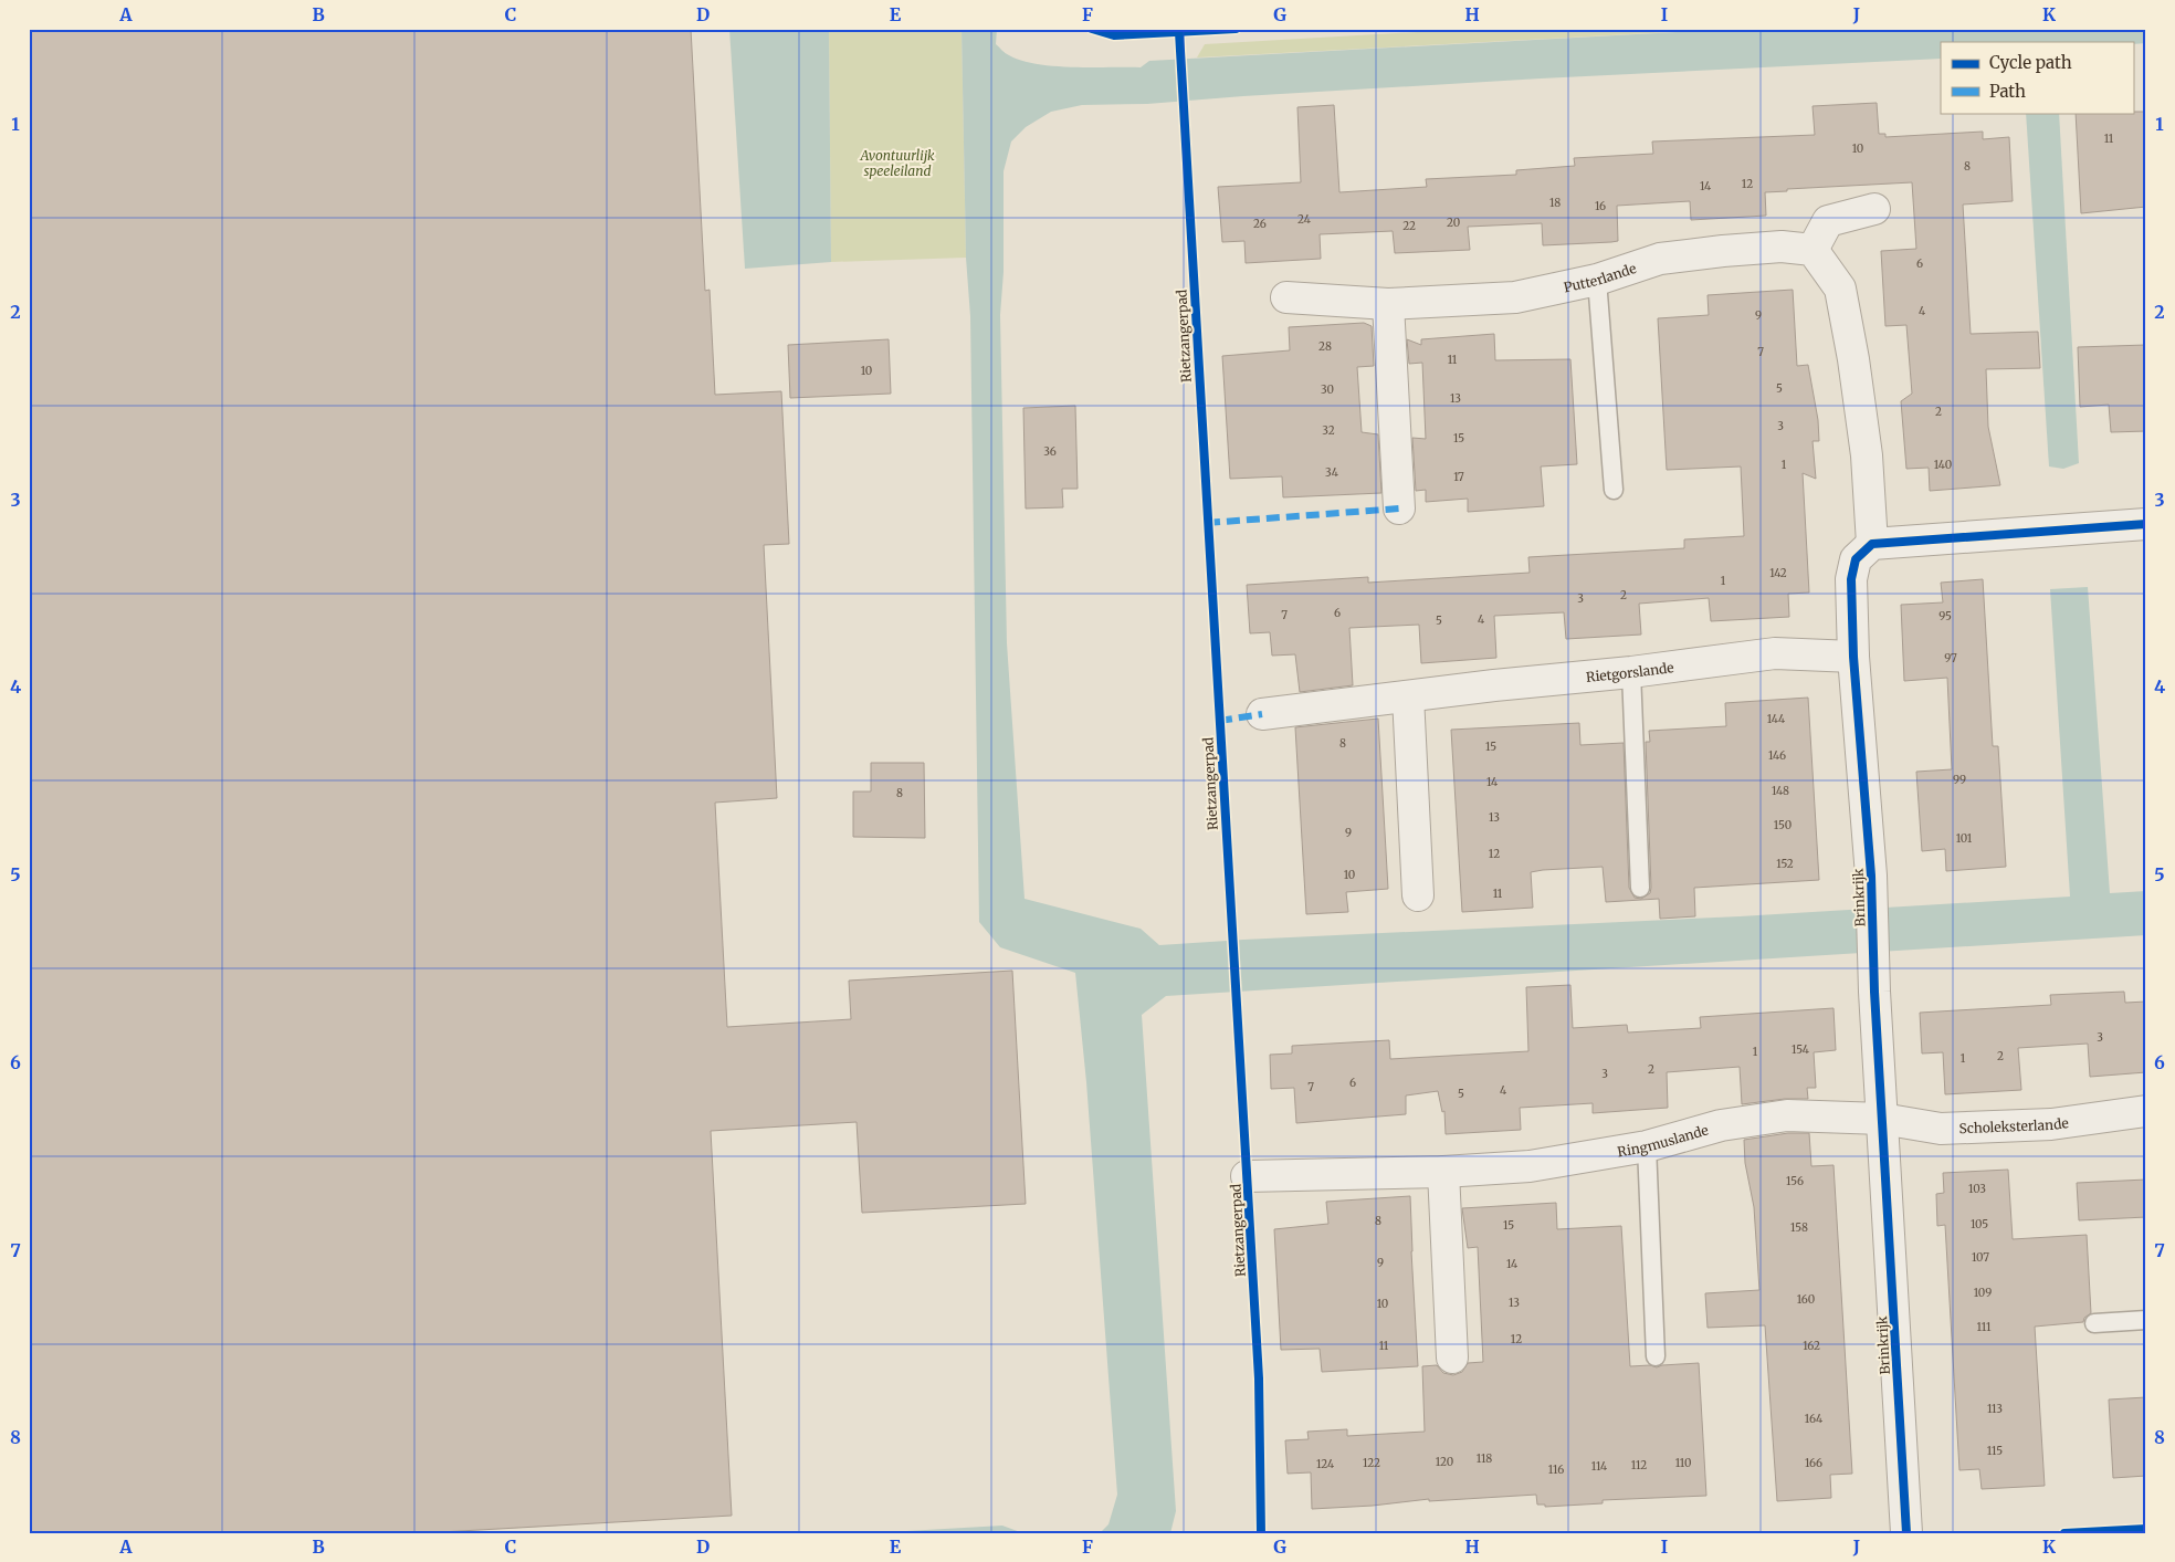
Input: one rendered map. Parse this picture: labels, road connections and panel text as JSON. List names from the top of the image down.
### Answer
{
  "streets": {
    "street": [
      "Putterlande",
      "Rietgorslande",
      "Brinkrijk",
      "Scholeksterlande",
      "Ringmuslande"
    ],
    "cycle path": ["Rietzangerpad"]
  },
  "crossings": [
    ["Rietgorslande", "Brinkrijk"],
    ["Brinkrijk", "Scholeksterlande"],
    ["Brinkrijk", "Ringmuslande"],
    ["Scholeksterlande", "Ringmuslande"]
  ],
  "parks": ["Avontuurlijk speeleiland"],
  "house_numbers": [
    "11",
    "10",
    "8",
    "12",
    "14",
    "18",
    "16",
    "24",
    "20",
    "26",
    "22",
    "6",
    "4",
    "9",
    "28",
    "7",
    "11",
    "10",
    "5",
    "30",
    "13",
    "2",
    "3",
    "32",
    "15",
    "36",
    "1",
    "140",
    "34",
    "17",
    "142",
    "1",
    "2",
    "3",
    "6",
    "7",
    "95",
    "4",
    "5",
    "97",
    "144",
    "8",
    "15",
    "146",
    "99",
    "14",
    "148",
    "8",
    "13",
    "150",
    "9",
    "101",
    "12",
    "152",
    "10",
    "11",
    "3",
    "154",
    "1",
    "2",
    "1",
    "2",
    "3",
    "6",
    "7",
    "4",
    "5",
    "156",
    "103",
    "8",
    "105",
    "15",
    "158",
    "107",
    "9",
    "14",
    "109",
    "160",
    "13",
    "10",
    "111",
    "12",
    "11",
    "162",
    "113",
    "164",
    "115",
    "118",
    "120",
    "122",
    "110",
    "166",
    "124",
    "112",
    "114",
    "116"
  ],
  "legend": ["Cycle path", "Path"],
  "grid": {
    "columns": [
      "A",
      "B",
      "C",
      "D",
      "E",
      "F",
      "G",
      "H",
      "I",
      "J",
      "K"
    ],
    "rows": [
      "1",
      "2",
      "3",
      "4",
      "5",
      "6",
      "7",
      "8"
    ]
  }
}
